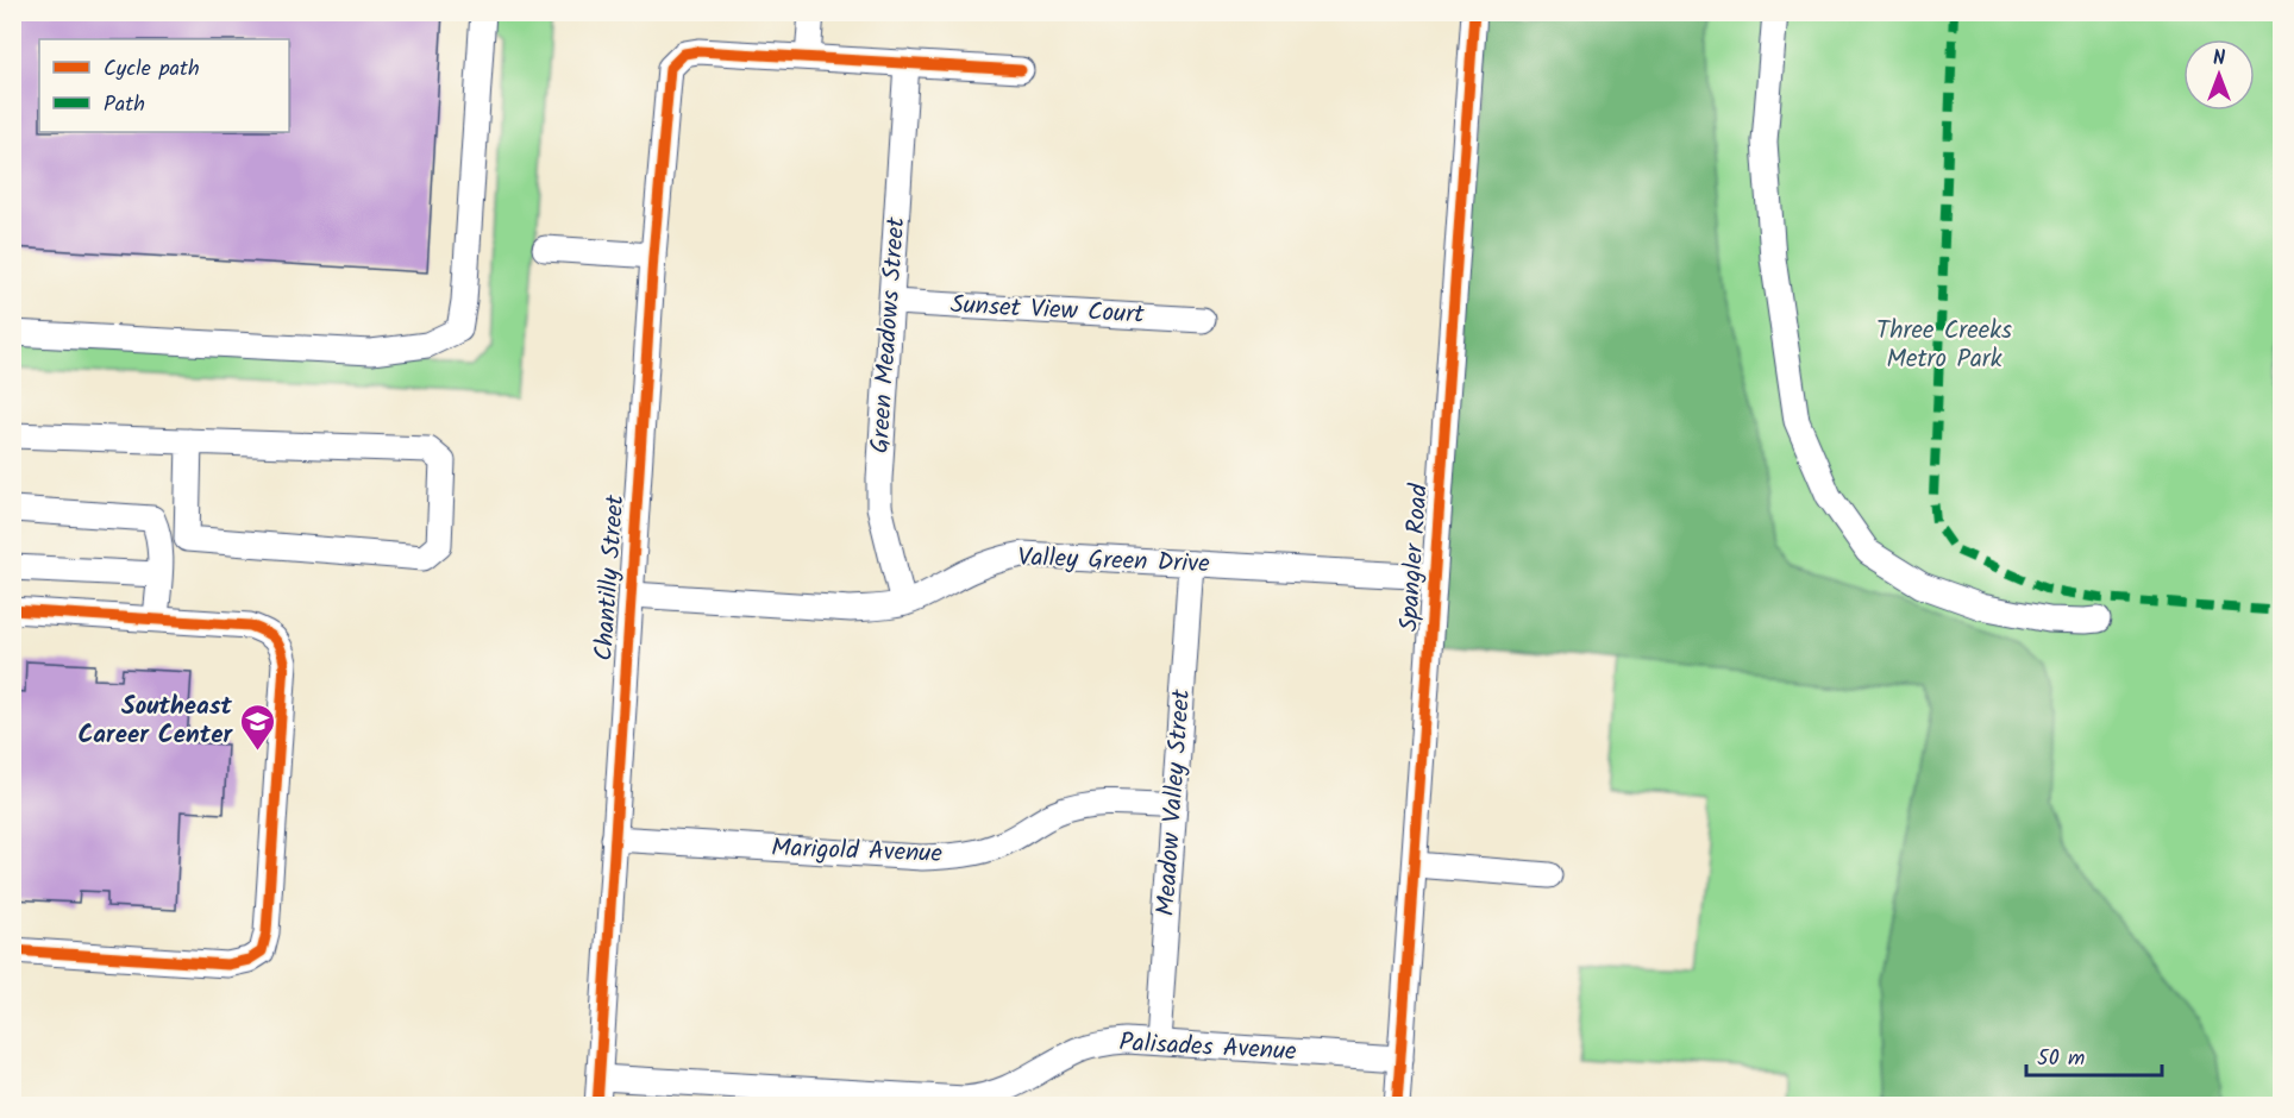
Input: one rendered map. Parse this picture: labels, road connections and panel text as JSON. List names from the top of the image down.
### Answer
{
  "streets": {
    "street": [
      "Sunset View Court",
      "Green Meadows Street",
      "Spangler Road",
      "Valley Green Drive",
      "Chantilly Street",
      "Meadow Valley Street",
      "Marigold Avenue",
      "Palisades Avenue"
    ]
  },
  "crossings": [
    ["Sunset View Court", "Green Meadows Street"],
    ["Green Meadows Street", "Valley Green Drive"],
    ["Spangler Road", "Valley Green Drive"],
    ["Spangler Road", "Palisades Avenue"],
    ["Valley Green Drive", "Chantilly Street"],
    ["Valley Green Drive", "Meadow Valley Street"],
    ["Chantilly Street", "Marigold Avenue"],
    ["Chantilly Street", "Palisades Avenue"],
    ["Meadow Valley Street", "Marigold Avenue"],
    ["Meadow Valley Street", "Palisades Avenue"]
  ],
  "parks": ["Three Creeks Metro Park"],
  "places": {
    "school or university": ["Southeast Career Center"]
  },
  "legend": ["Cycle path", "Path"],
  "scale_bar": "50 m",
  "north": "top"
}
